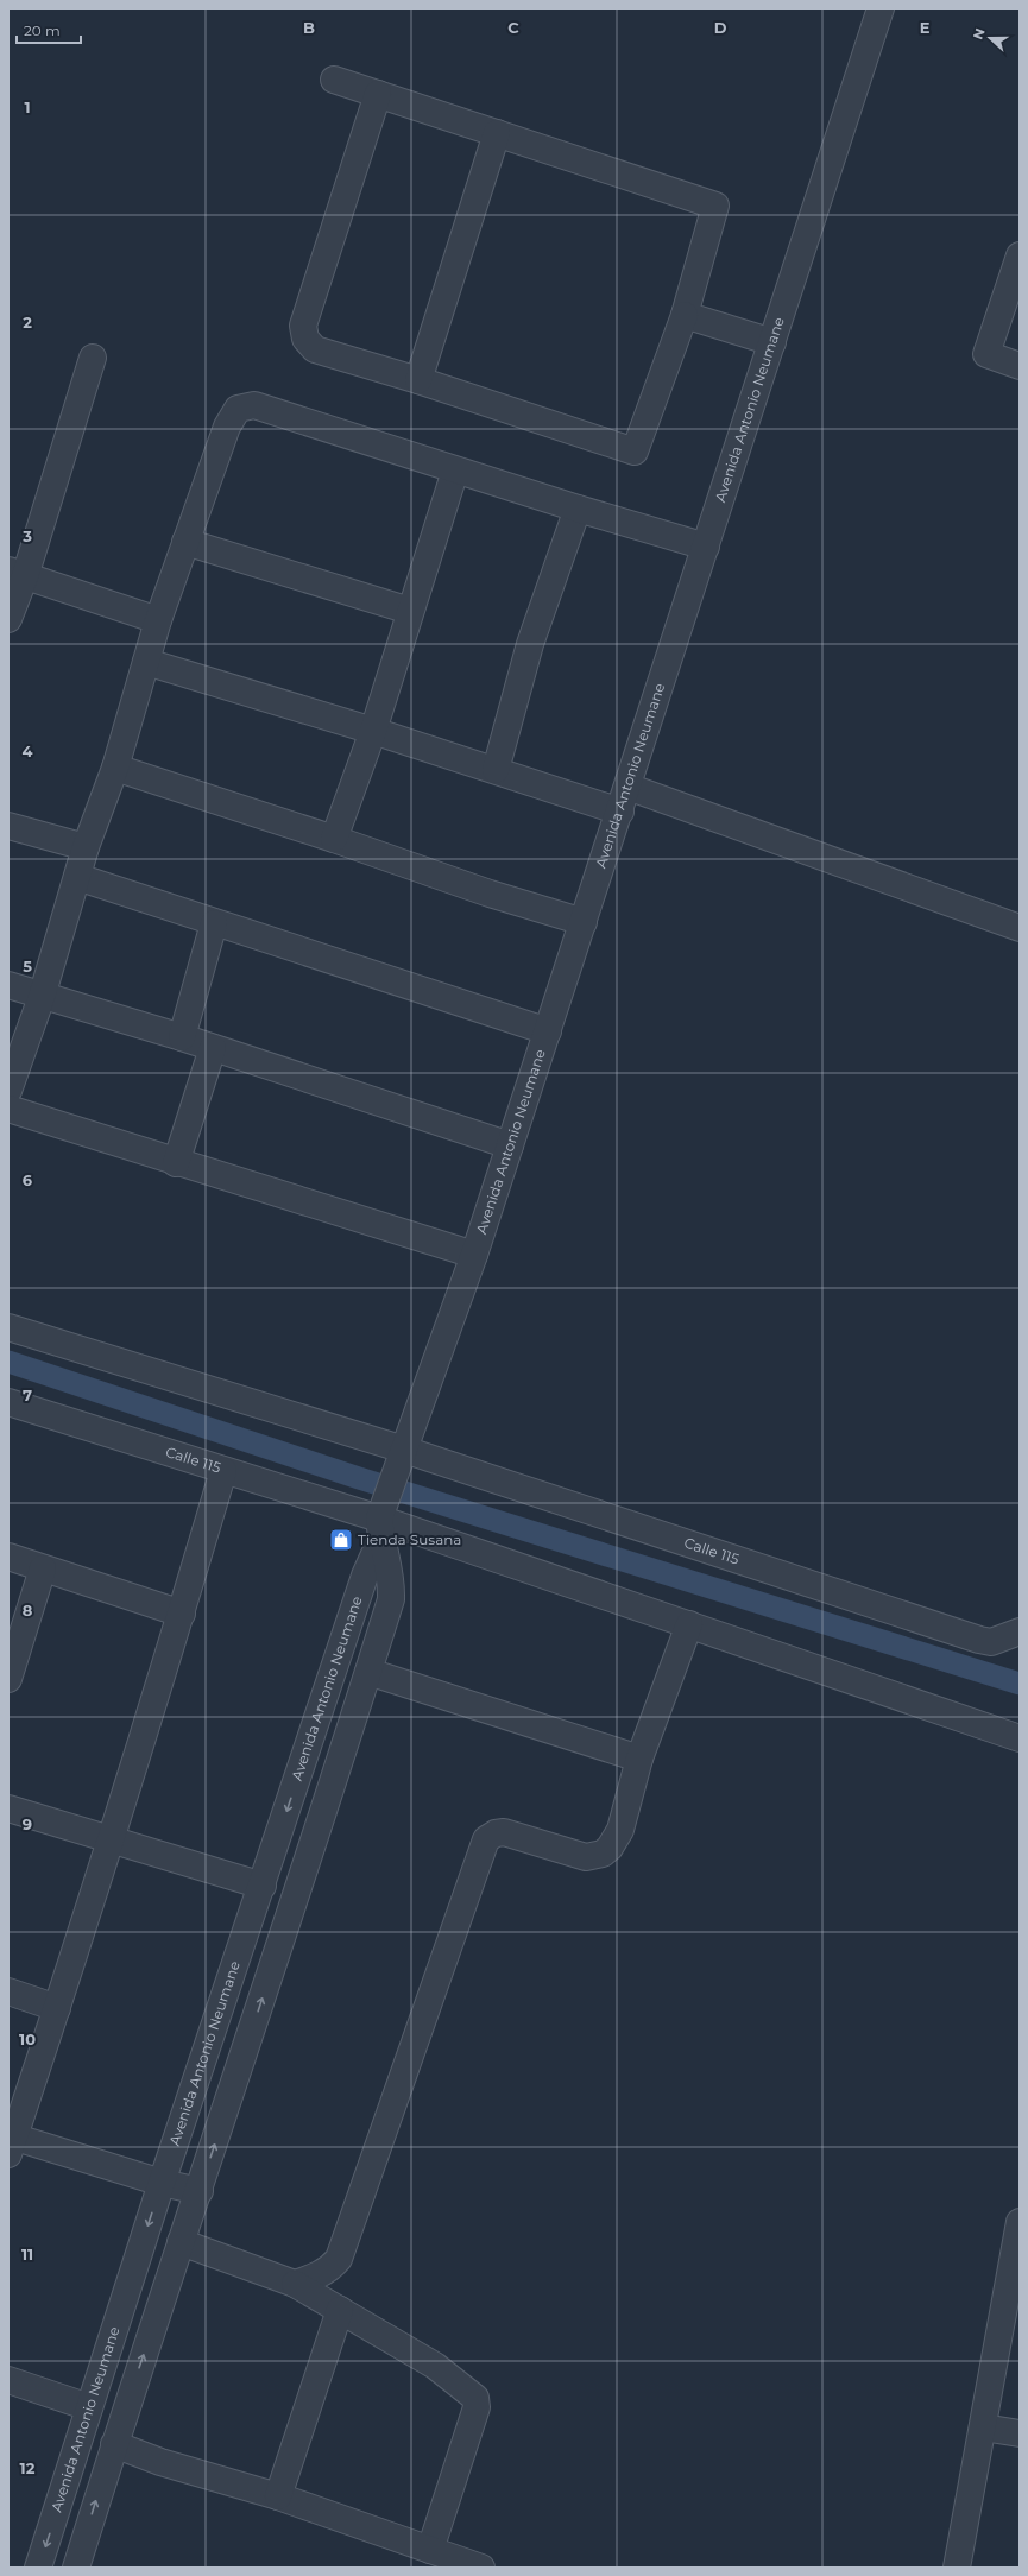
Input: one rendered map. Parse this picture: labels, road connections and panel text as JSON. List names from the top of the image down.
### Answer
{
  "streets": {
    "street": ["Avenida Antonio Neumane", "Calle 115"]
  },
  "crossings": [
    ["Avenida Antonio Neumane", "Calle 115"]
  ],
  "places": {
    "shop": ["Tienda Susana"]
  },
  "scale_bar": "20 m",
  "north": "left",
  "grid": {
    "columns": [
      "B",
      "C",
      "D",
      "E"
    ],
    "rows": [
      "1",
      "2",
      "3",
      "4",
      "5",
      "6",
      "7",
      "8",
      "9",
      "10",
      "11",
      "12"
    ]
  }
}
